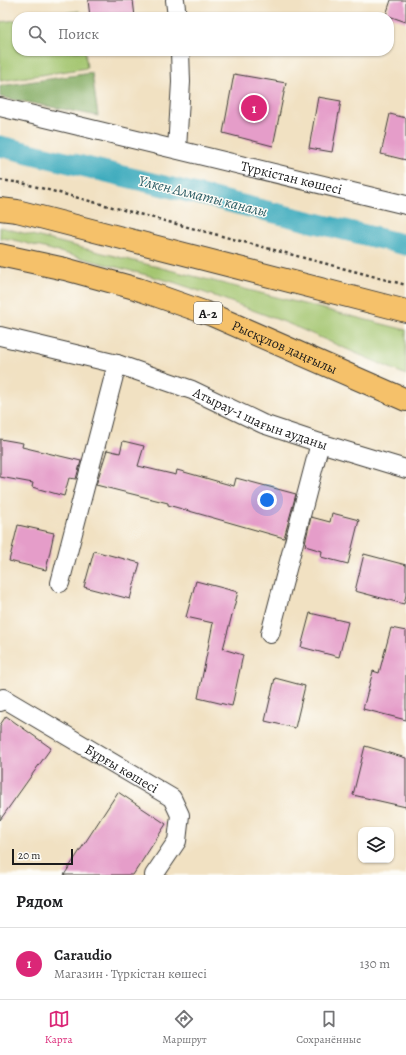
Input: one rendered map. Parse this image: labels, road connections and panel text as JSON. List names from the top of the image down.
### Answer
{
  "streets": {
    "main road": ["A-2", "Рысқұлов даңғылы"],
    "street": ["Түркістан көшесі", "Атырау-1 шағын ауданы", "Бұрғы көшесі"]
  },
  "water": ["Үлкен Алматы каналы"],
  "scale_bar": "20 m",
  "page": {
    "search": "Поиск",
    "pins": "1",
    "scale": "20 m",
    "heading": "Рядом",
    "list": [
      {
        "mark": "1",
        "name": "Caraudio",
        "note": "Магазин · Түркістан көшесі",
        "value": "130 m"
      }
    ],
    "nav": ["Карта", "Маршрут", "Сохранённые"]
  }
}
